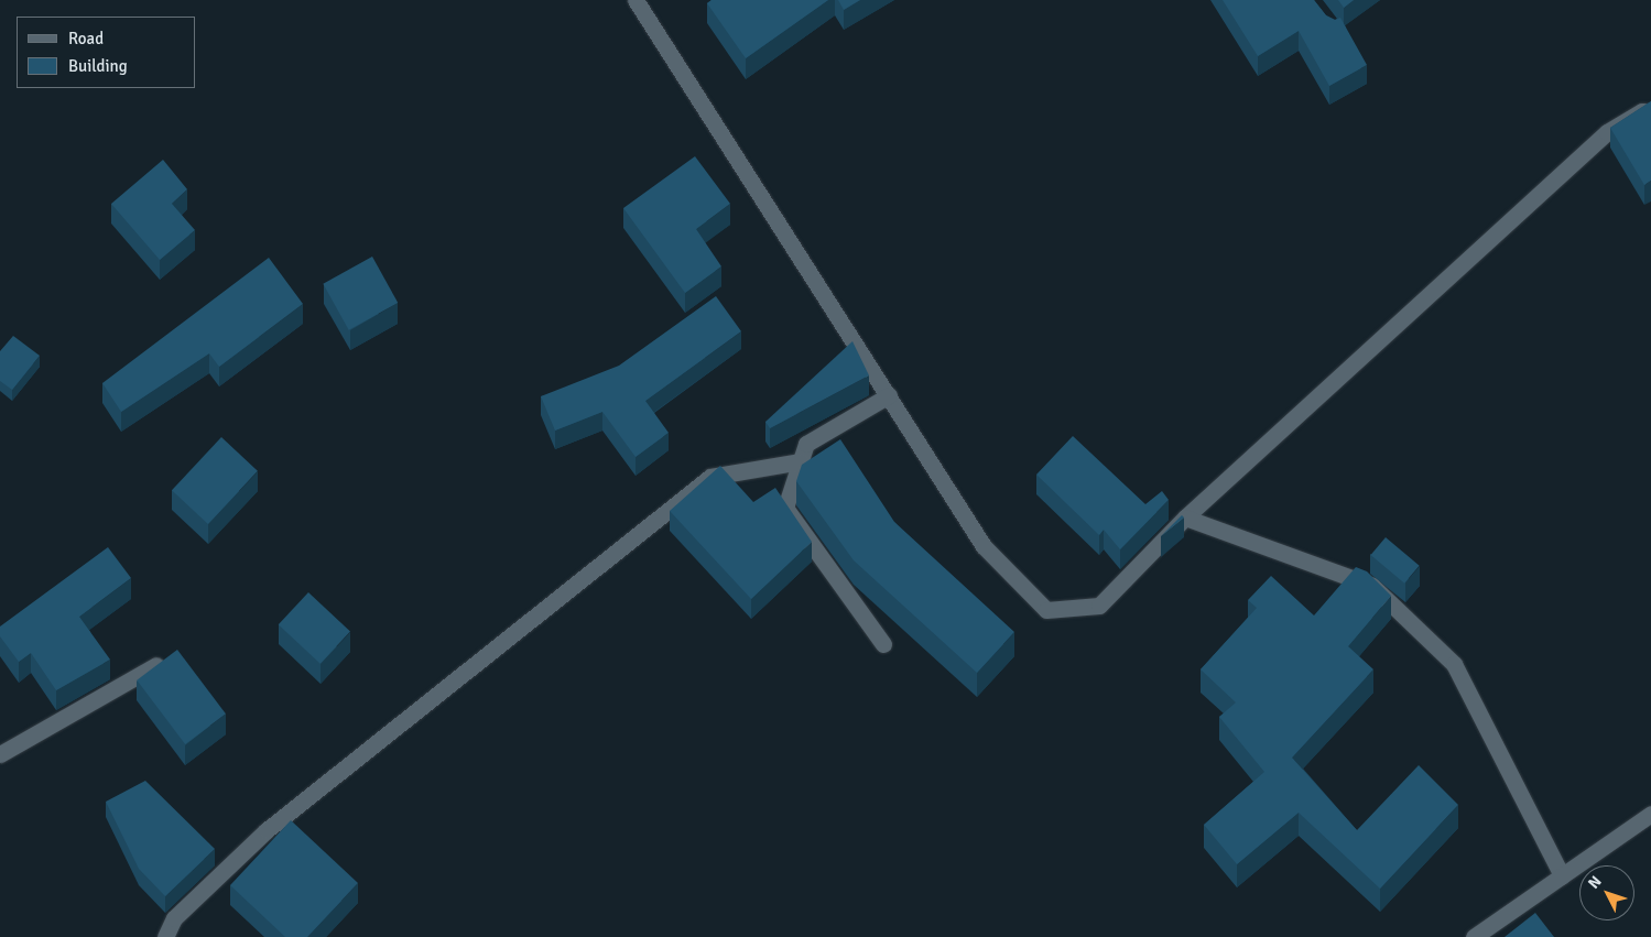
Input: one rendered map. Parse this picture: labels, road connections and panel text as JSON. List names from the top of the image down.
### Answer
{
  "legend": ["Road", "Building"],
  "north": "top left"
}
